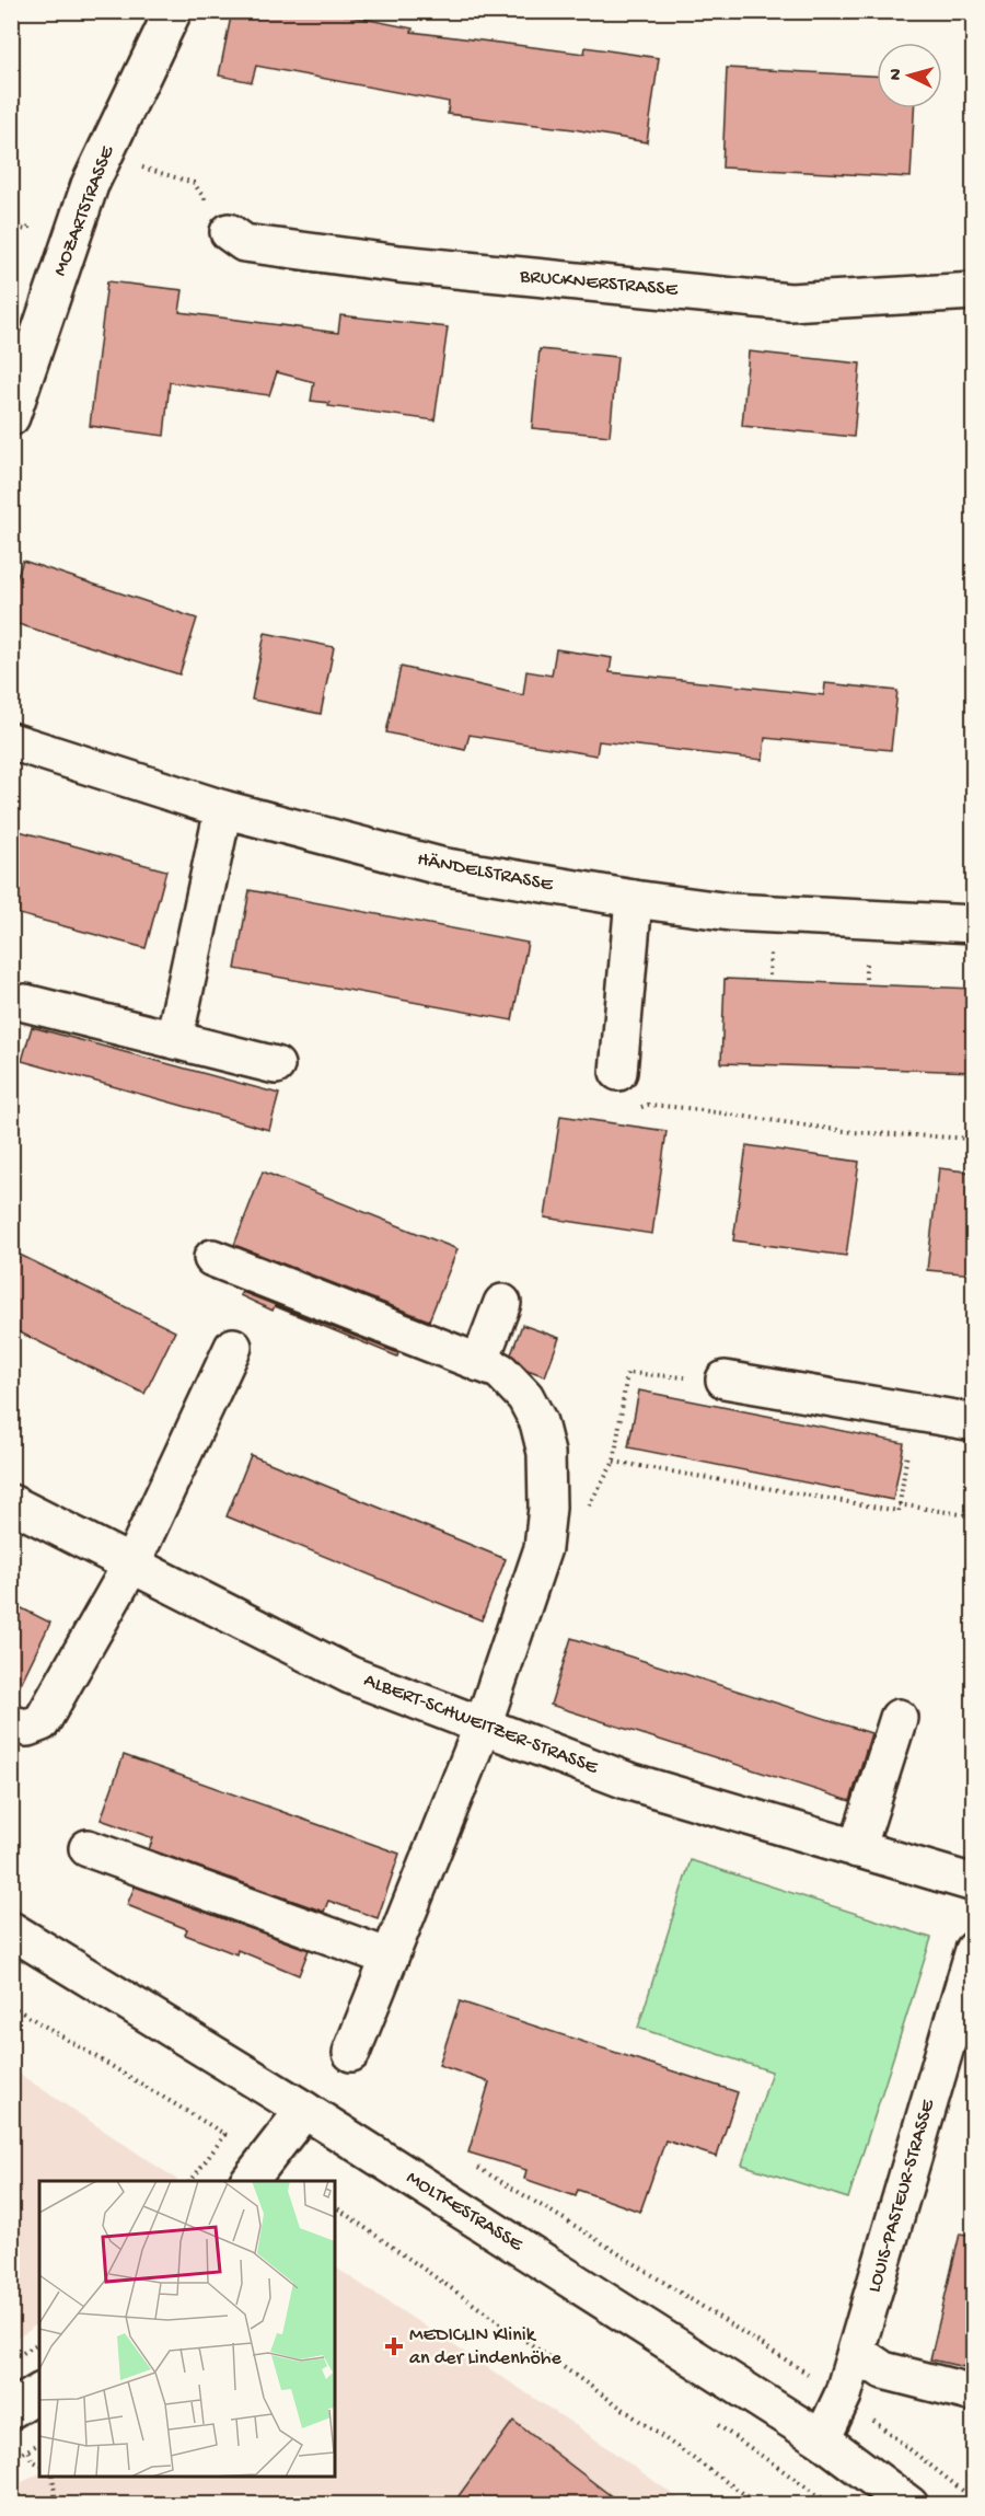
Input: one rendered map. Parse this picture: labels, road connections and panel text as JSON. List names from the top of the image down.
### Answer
{
  "streets": {
    "street": [
      "MOZARTSTRASSE",
      "BRUCKNERSTRASSE",
      "HÄNDELSTRASSE",
      "ALBERT-SCHWEITZER-STRASSE",
      "LOUIS-PASTEUR-STRASSE",
      "MOLTKESTRASSE"
    ]
  },
  "crossings": [
    ["LOUIS-PASTEUR-STRASSE", "MOLTKESTRASSE"]
  ],
  "places": {
    "health": ["MEDICLIN Klinik an der Lindenhöhe"]
  },
  "north": "left"
}
